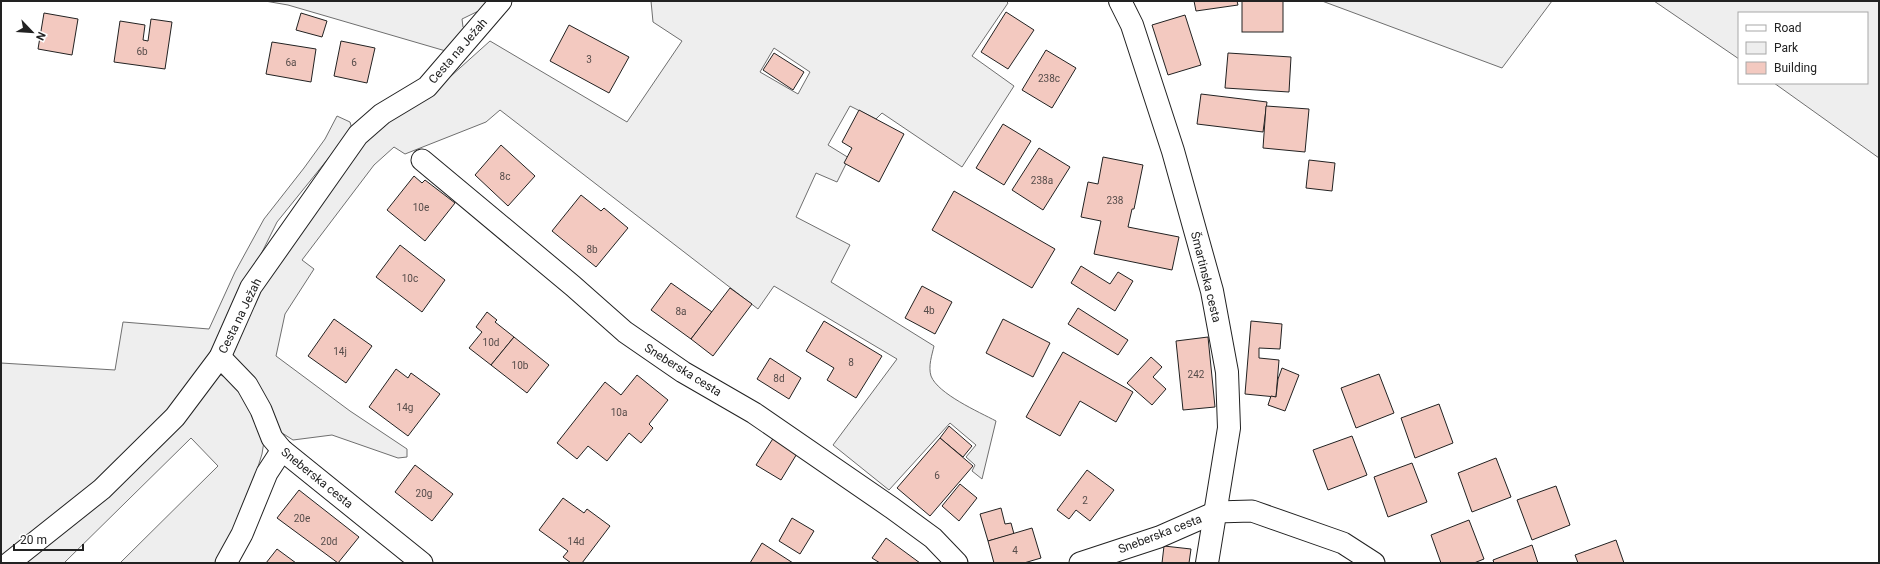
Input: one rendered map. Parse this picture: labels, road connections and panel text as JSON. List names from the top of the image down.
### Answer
{
  "streets": {
    "main road": ["Šmartinska cesta"],
    "street": ["Cesta na Ježah", "Sneberska cesta"]
  },
  "crossings": [
    ["Cesta na Ježah", "Sneberska cesta"],
    ["Šmartinska cesta", "Sneberska cesta"]
  ],
  "house_numbers": [
    "6b",
    "3",
    "6a",
    "6",
    "238c",
    "8c",
    "238a",
    "238",
    "10e",
    "8b",
    "10c",
    "4b",
    "8a",
    "10d",
    "14j",
    "8",
    "10b",
    "242",
    "8d",
    "14g",
    "10a",
    "6",
    "20g",
    "2",
    "20e",
    "20d",
    "14d",
    "4"
  ],
  "legend": ["Road", "Park", "Building"],
  "scale_bar": "20 m",
  "north": "bottom right"
}
